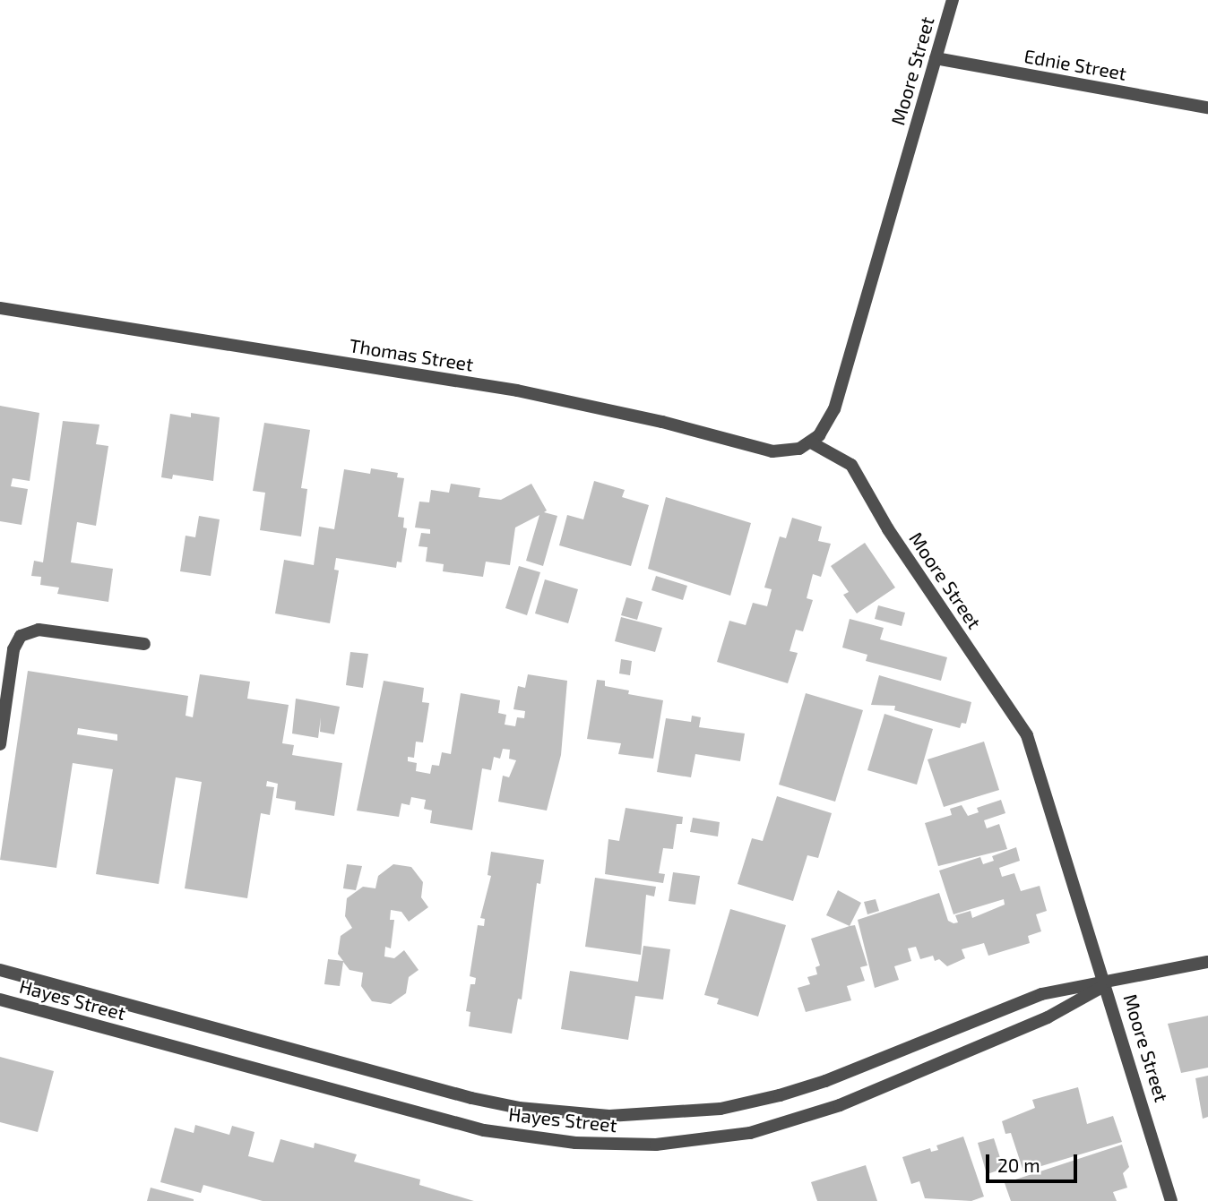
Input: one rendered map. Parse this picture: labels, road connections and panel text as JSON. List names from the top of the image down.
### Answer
{
  "streets": {
    "street": [
      "Ednie Street",
      "Moore Street",
      "Thomas Street",
      "Hayes Street"
    ]
  },
  "crossings": [
    ["Ednie Street", "Moore Street"],
    ["Moore Street", "Thomas Street"],
    ["Moore Street", "Hayes Street"]
  ],
  "scale_bar": "20 m"
}
